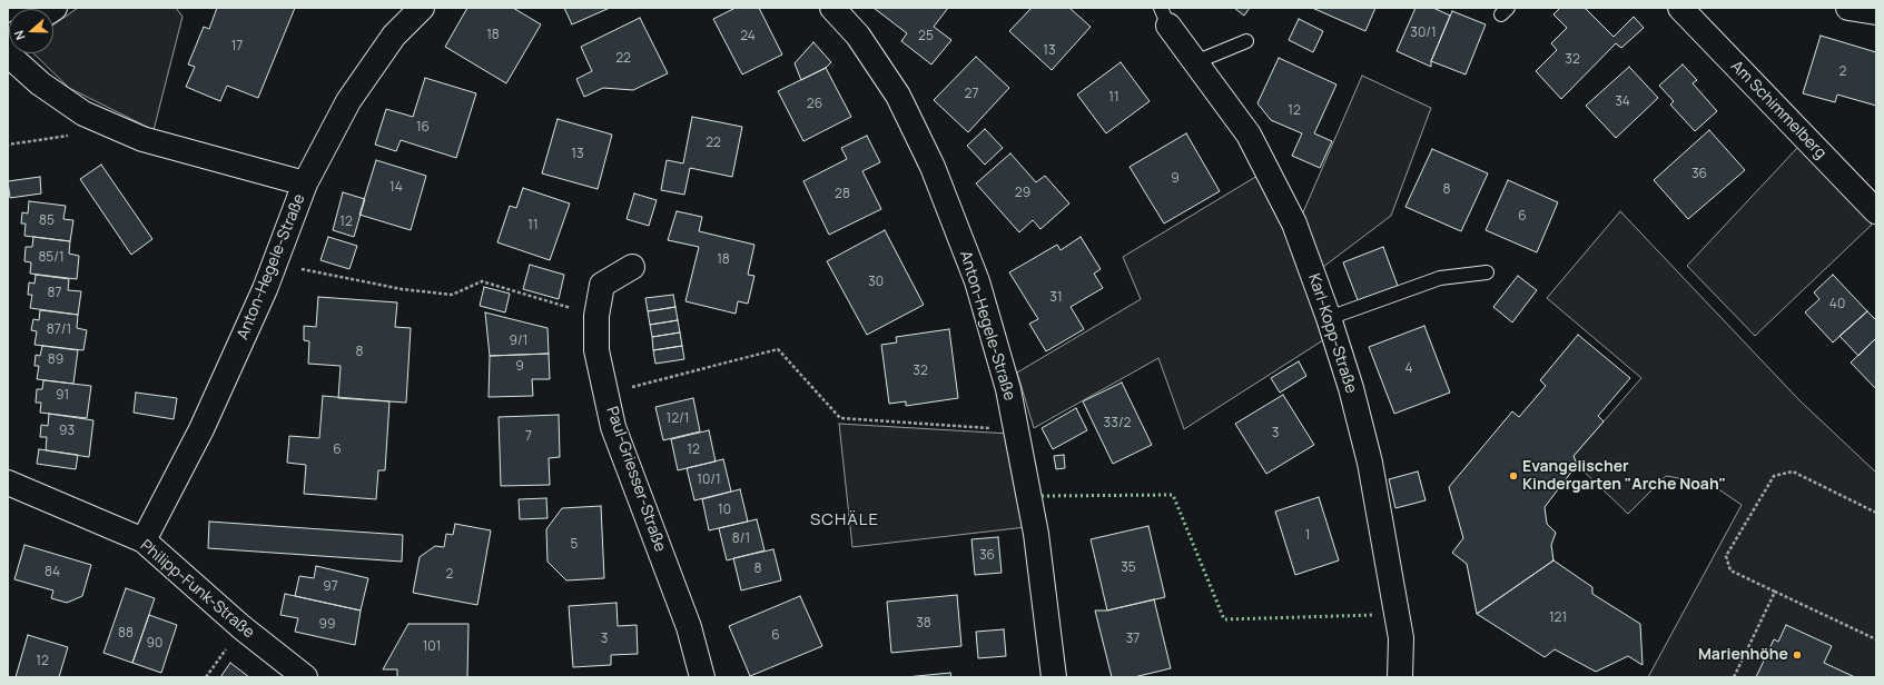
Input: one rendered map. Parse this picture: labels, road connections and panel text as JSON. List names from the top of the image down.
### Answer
{
  "streets": {
    "street": [
      "Am Schimmelberg",
      "Anton-Hegele-Straße",
      "Karl-Kopp-Straße",
      "Paul-Griesser-Straße",
      "Philipp-Funk-Straße"
    ]
  },
  "crossings": [
    ["Anton-Hegele-Straße", "Philipp-Funk-Straße"]
  ],
  "districts": ["SCHÄLE"],
  "places": ["Evangelischer Kindergarten \"Arche Noah\"", "Marienhöhe"],
  "house_numbers": [
    "30/1",
    "18",
    "24",
    "25",
    "17",
    "13",
    "22",
    "32",
    "2",
    "27",
    "11",
    "34",
    "26",
    "12",
    "16",
    "22",
    "13",
    "36",
    "9",
    "14",
    "8",
    "29",
    "28",
    "6",
    "85",
    "12",
    "11",
    "85/1",
    "18",
    "30",
    "87",
    "31",
    "40",
    "87/1",
    "9/1",
    "8",
    "89",
    "9",
    "4",
    "32",
    "91",
    "12/1",
    "33/2",
    "93",
    "3",
    "7",
    "6",
    "12",
    "10/1",
    "10",
    "1",
    "8/1",
    "5",
    "36",
    "35",
    "8",
    "84",
    "2",
    "97",
    "121",
    "38",
    "99",
    "88",
    "6",
    "3",
    "37",
    "90",
    "101",
    "12"
  ],
  "north": "left"
}
